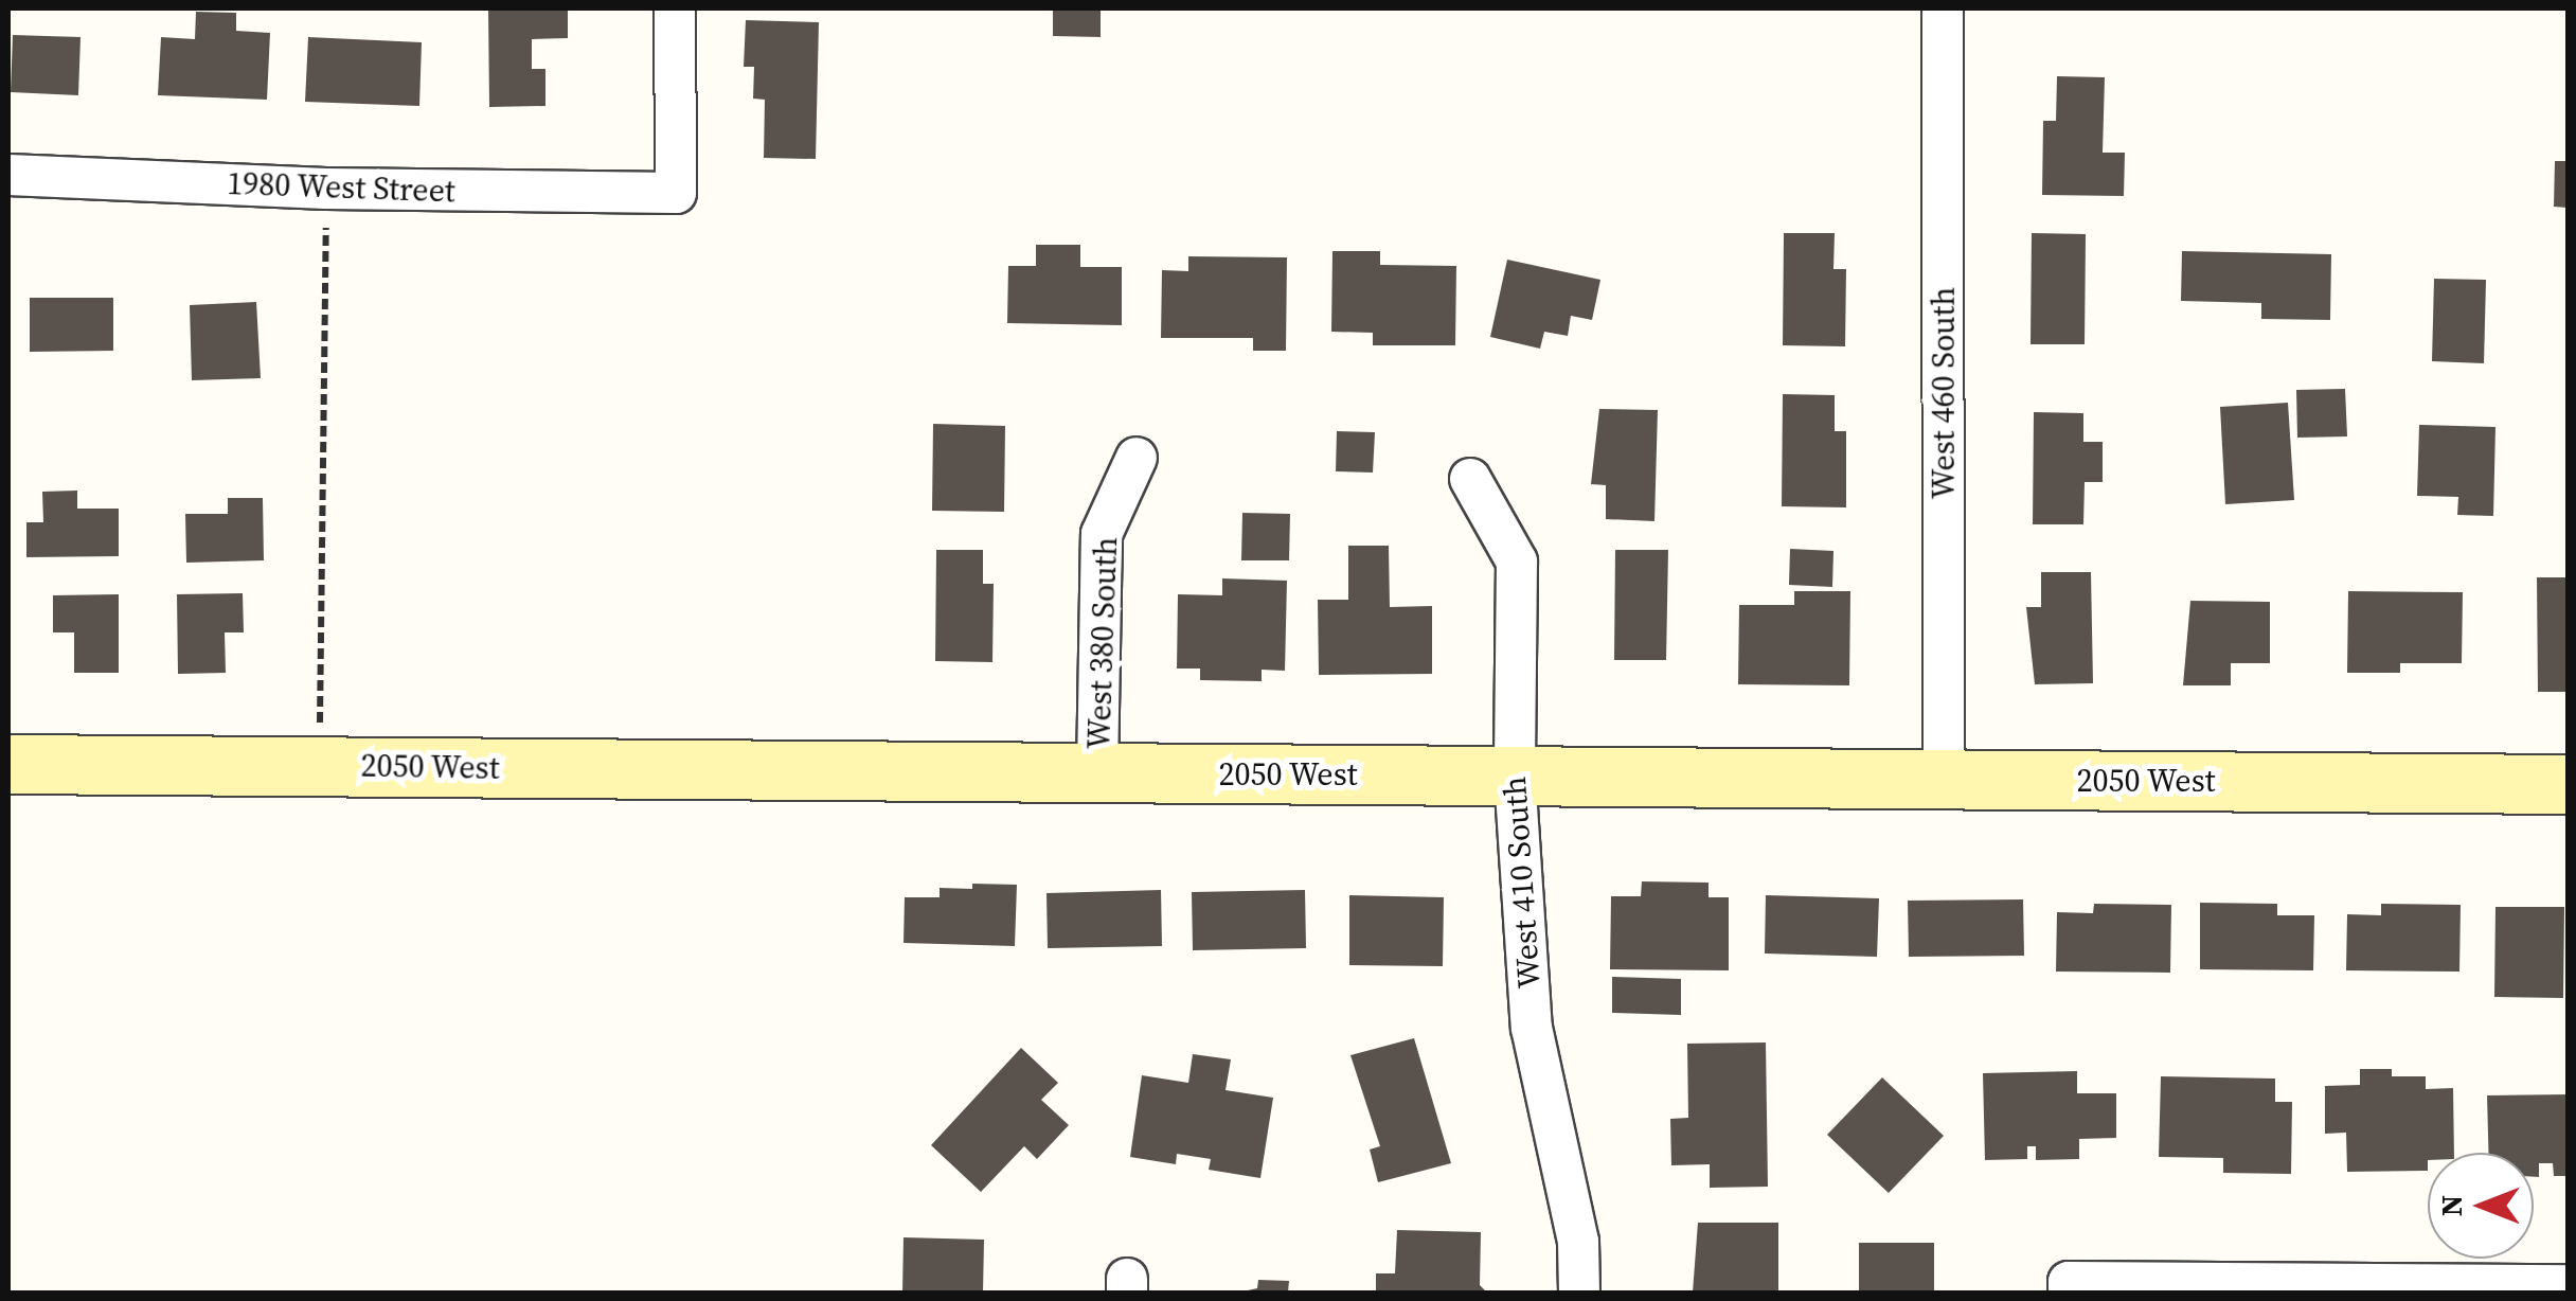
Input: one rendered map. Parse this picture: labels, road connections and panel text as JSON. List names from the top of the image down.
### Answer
{
  "streets": {
    "street": [
      "1980 West Street",
      "West 460 South",
      "West 380 South",
      "2050 West",
      "West 410 South"
    ]
  },
  "crossings": [
    ["West 460 South", "2050 West"],
    ["West 380 South", "2050 West"],
    ["2050 West", "West 410 South"]
  ],
  "north": "left"
}
